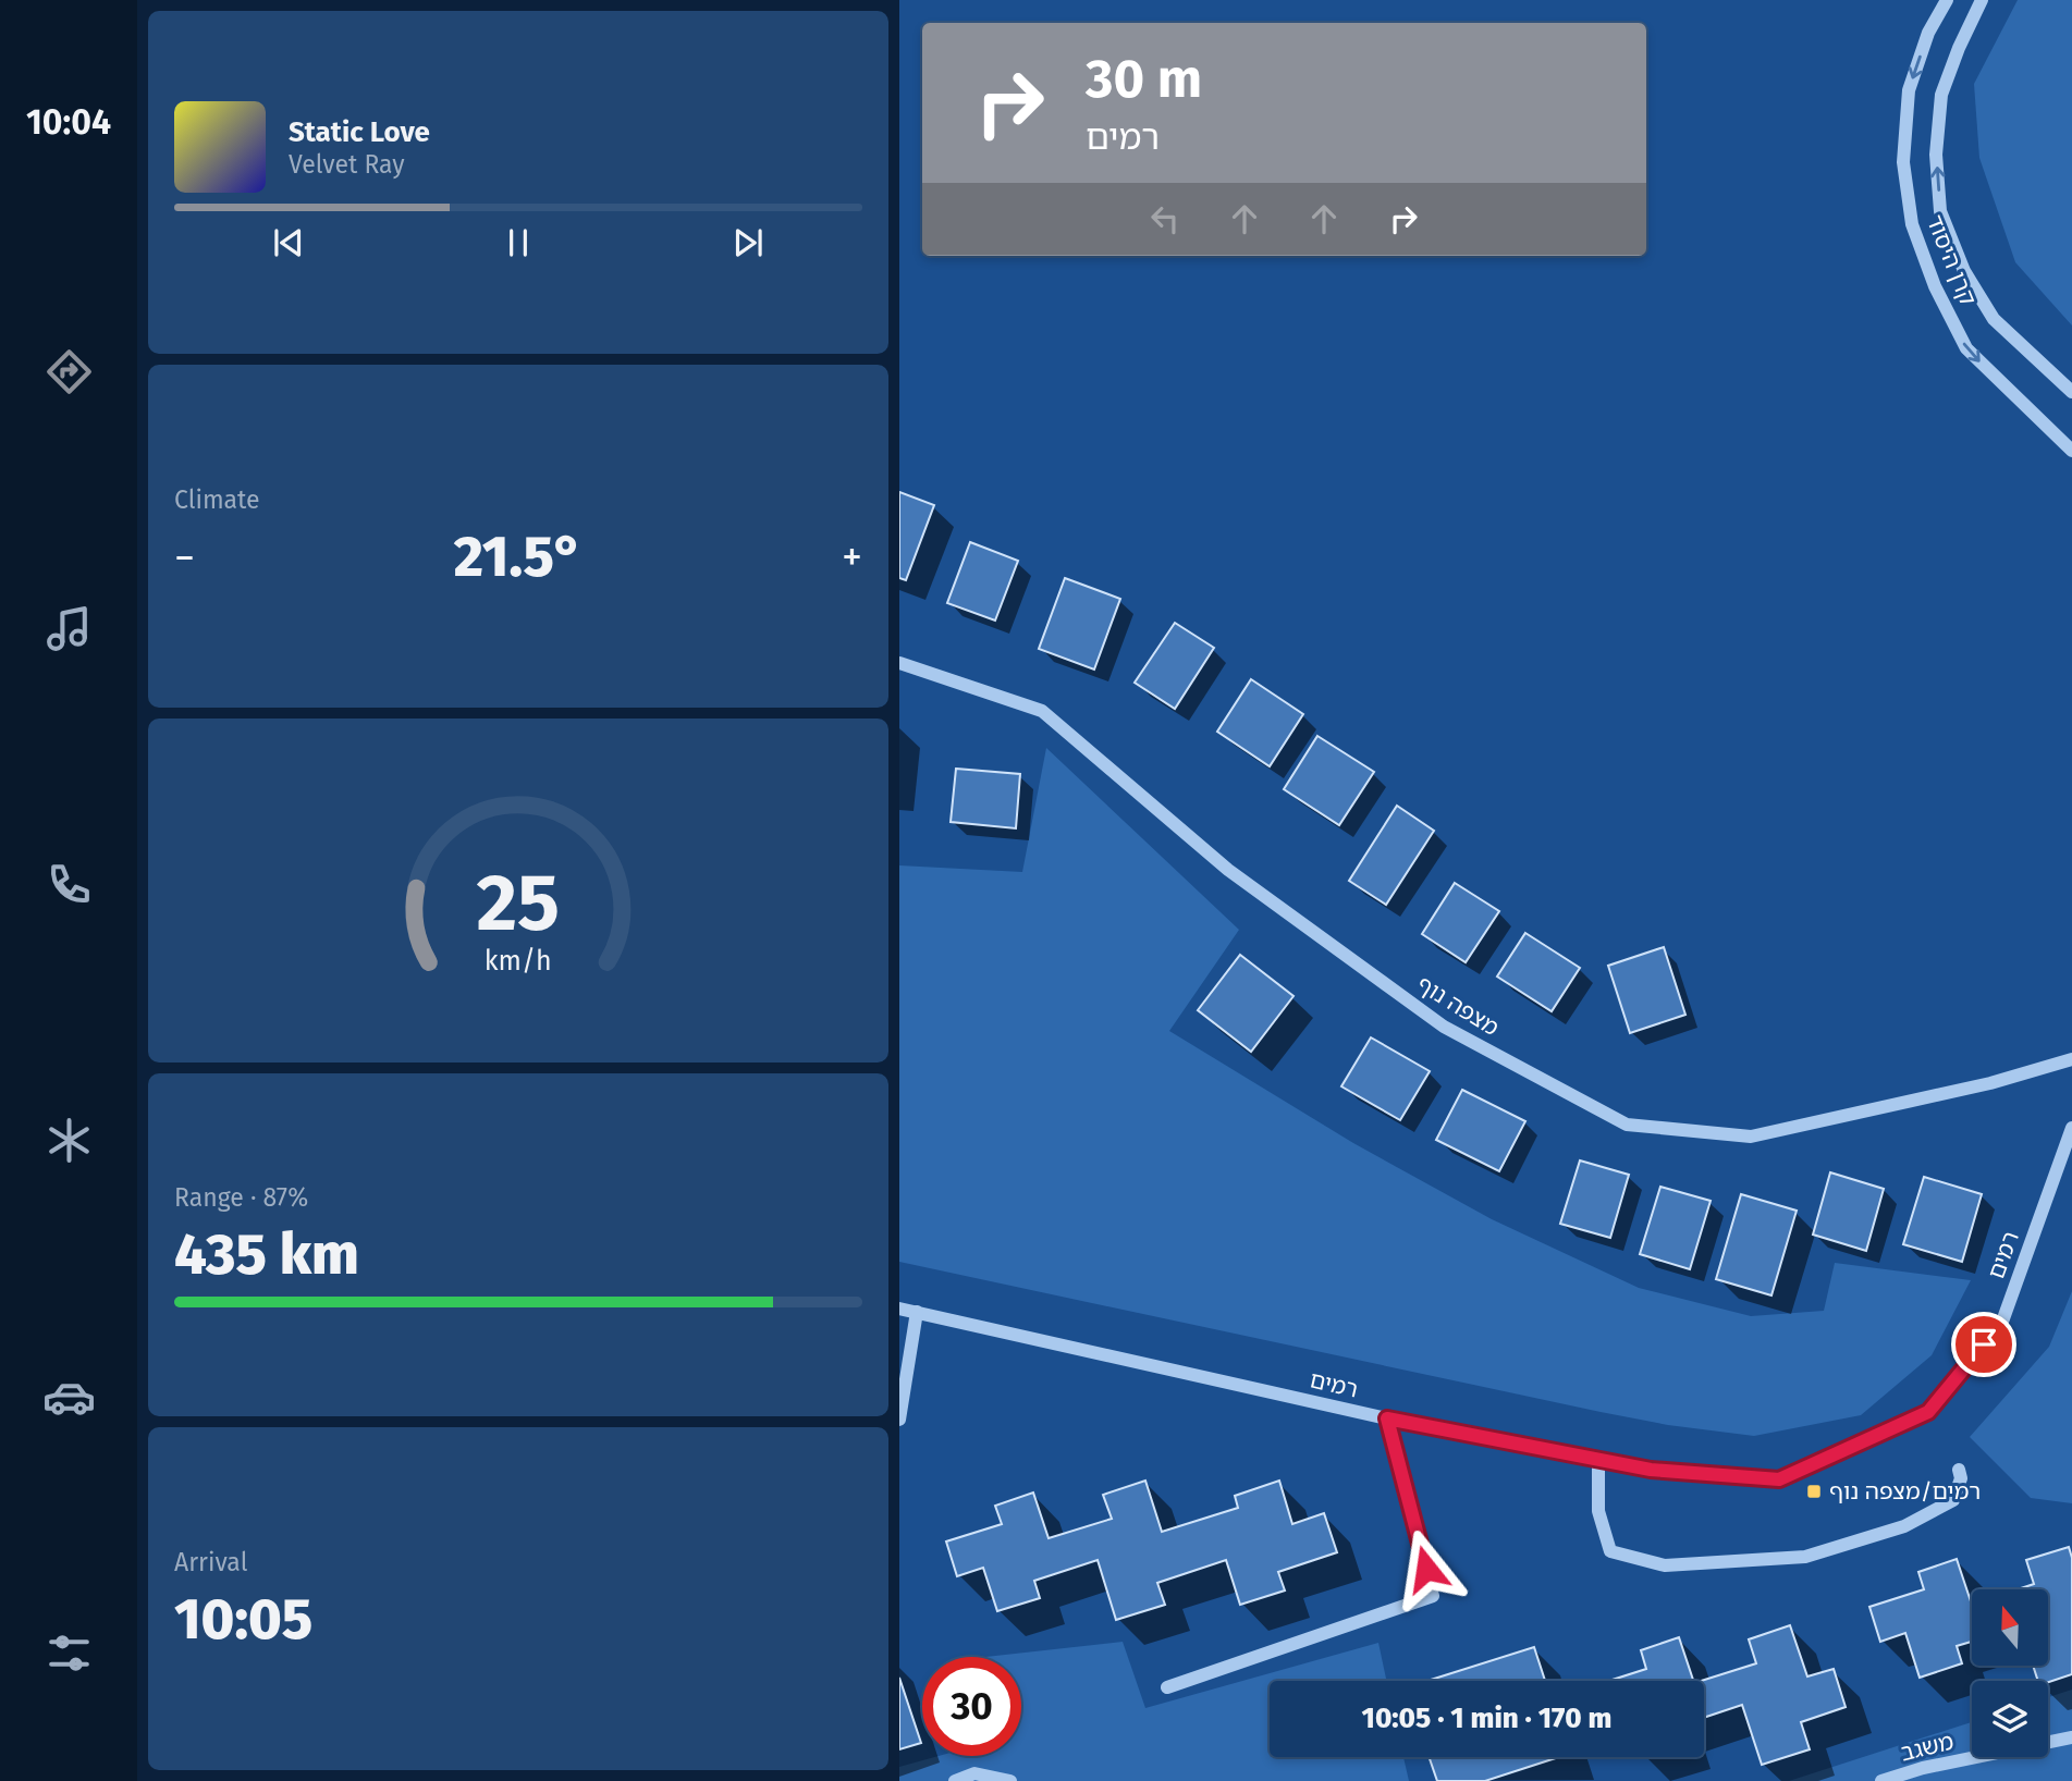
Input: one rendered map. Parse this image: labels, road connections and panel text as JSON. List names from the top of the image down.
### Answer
{
  "streets": {
    "street": [
      "קרן היסוד",
      "מצפה נוף",
      "רמים",
      "משגב"
    ]
  },
  "places": {
    "transit": ["רמים/מצפה נוף"]
  },
  "north": "top",
  "page": {
    "tabs": "10:04",
    "turn": ["30 m", "רמים"],
    "song": ["Static Love", "Velvet Ray"],
    "tile": [
      "Climate",
      ["Range · 87%", "435 km"],
      ["Arrival", "10:05"]
    ],
    "heat": ["−", "21.5°", "+"],
    "limit": "30",
    "trip": "10:05 · 1 min · 170 m",
    "gauge": ["25", "km/h"]
  }
}
